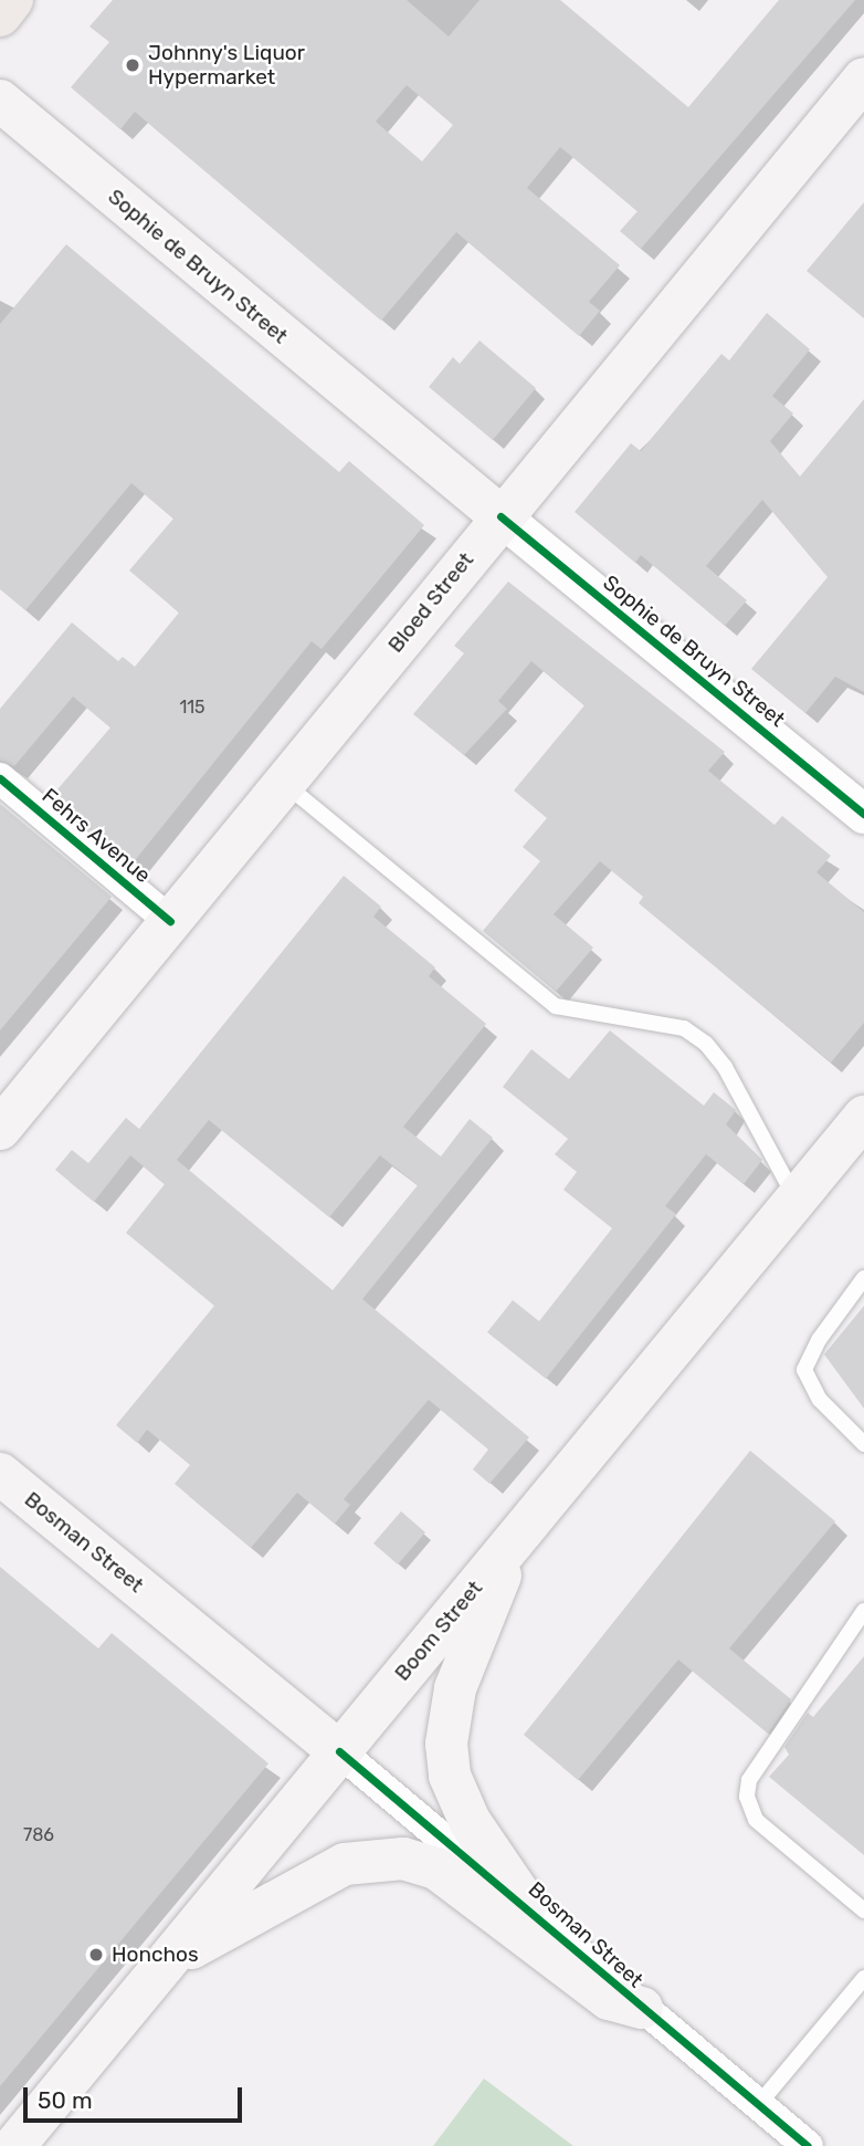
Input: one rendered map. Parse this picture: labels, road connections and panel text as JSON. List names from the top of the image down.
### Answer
{
  "streets": {
    "main road": [
      "Sophie de Bruyn Street",
      "Bloed Street",
      "Bosman Street",
      "Boom Street"
    ],
    "street": ["Fehrs Avenue"]
  },
  "crossings": [
    ["Sophie de Bruyn Street", "Bloed Street"],
    ["Bloed Street", "Fehrs Avenue"],
    ["Bosman Street", "Boom Street"]
  ],
  "places": ["Johnny's Liquor Hypermarket", "Honchos"],
  "house_numbers": ["115", "786"],
  "scale_bar": "50 m"
}
